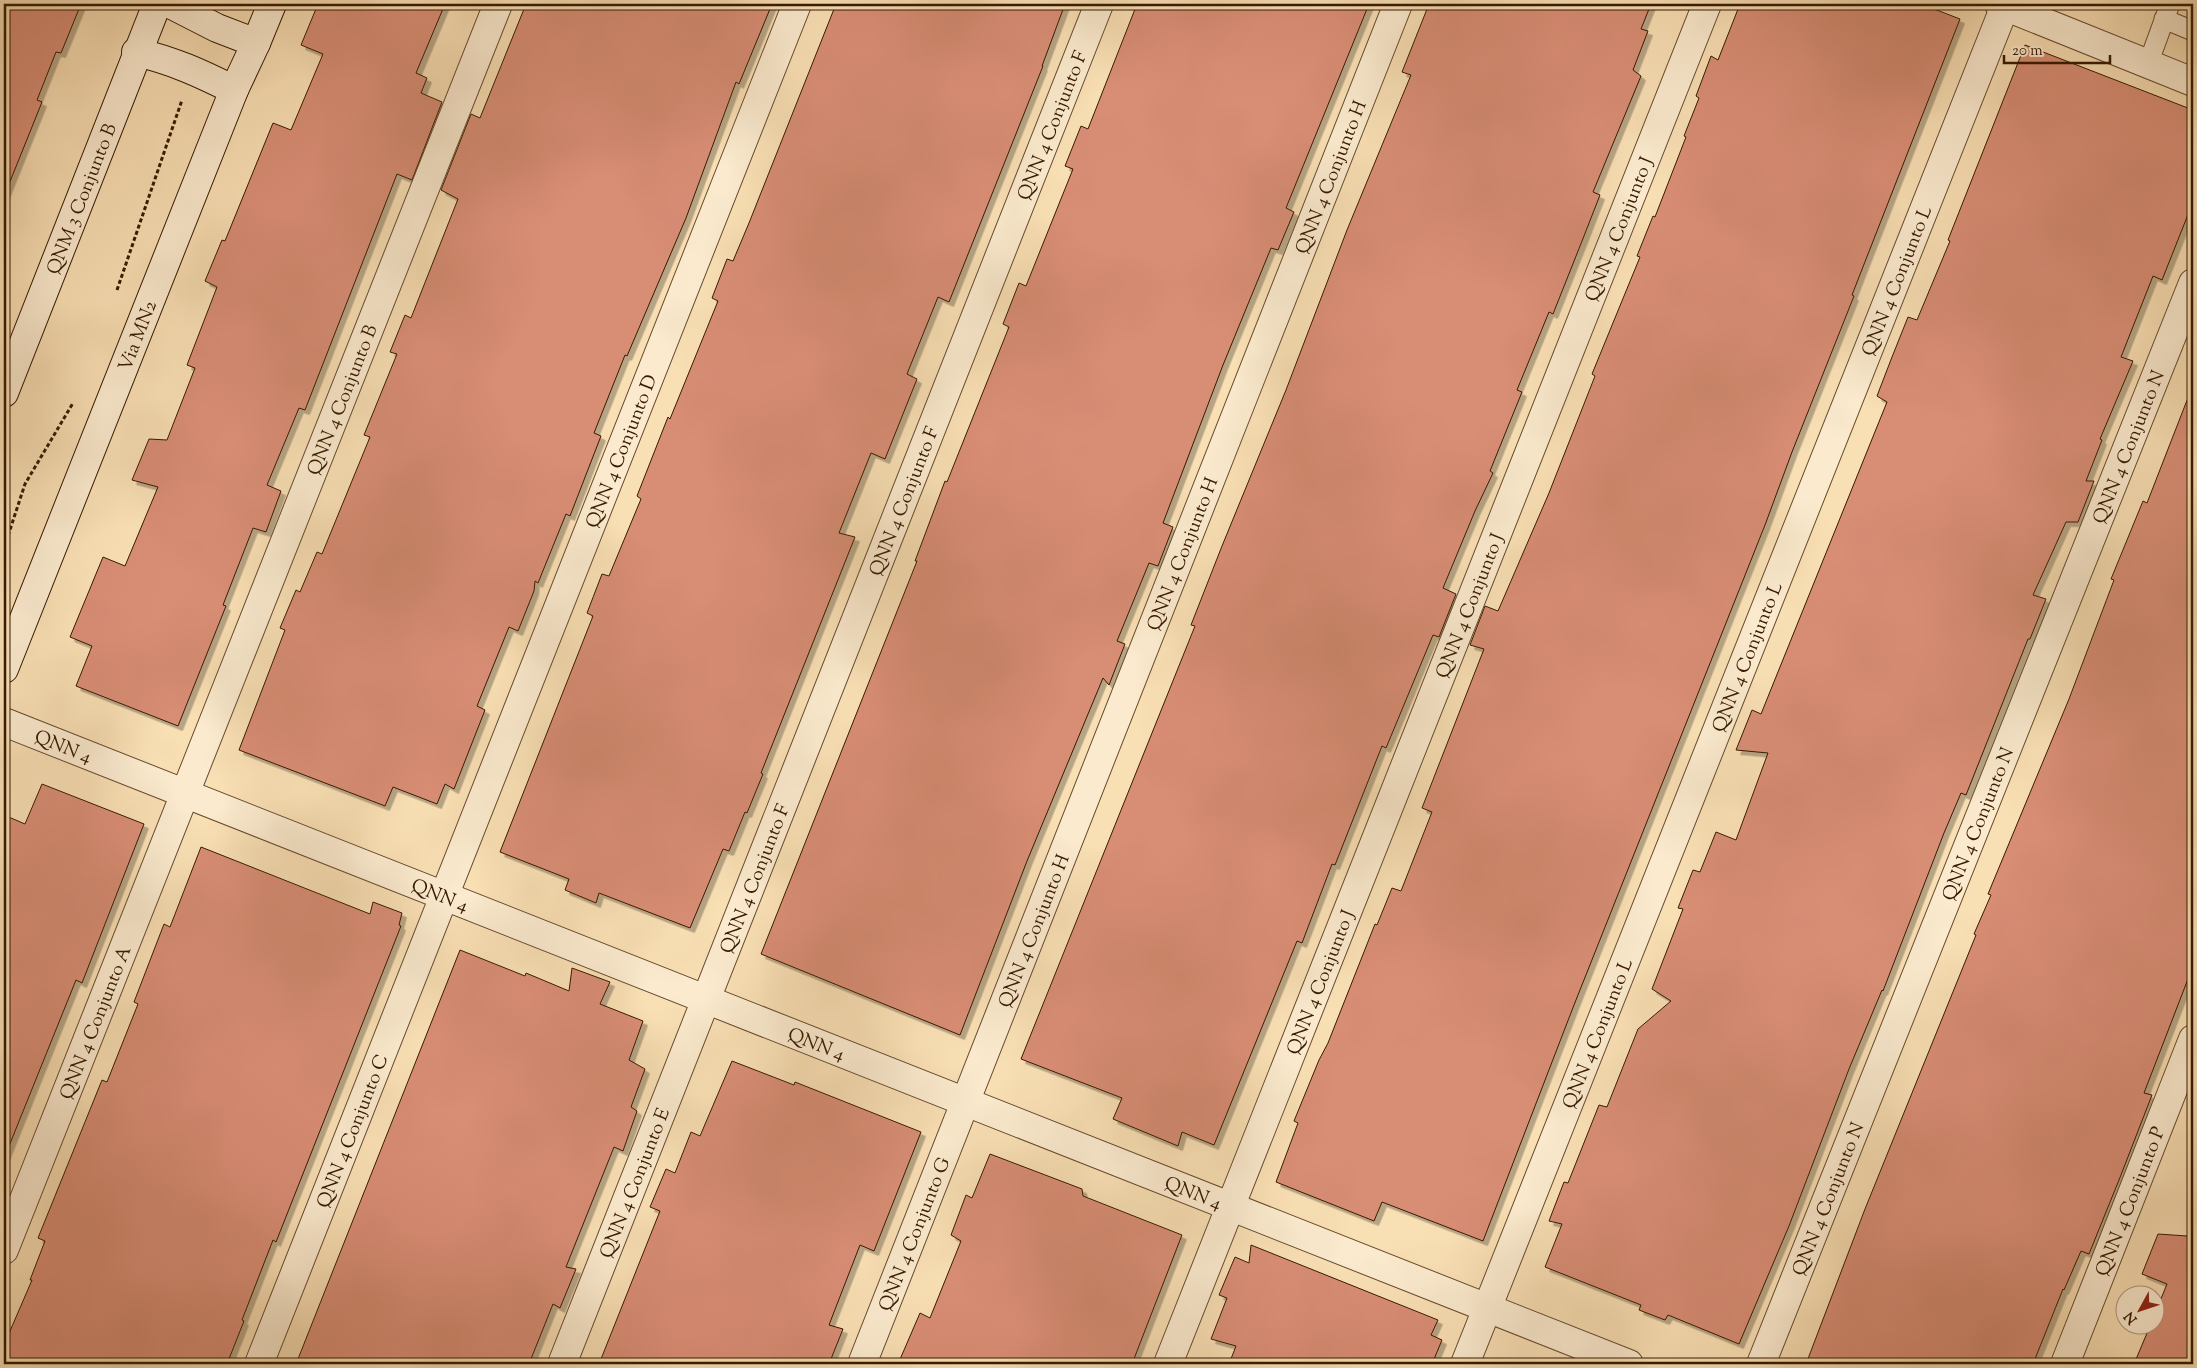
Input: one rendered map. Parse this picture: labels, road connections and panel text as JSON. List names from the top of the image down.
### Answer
{
  "streets": {
    "street": [
      "QNN 4 Conjunto F",
      "QNN 4 Conjunto H",
      "QNM 3 Conjunto B",
      "QNN 4 Conjunto J",
      "QNN 4 Conjunto L",
      "Via MN2",
      "QNN 4 Conjunto B",
      "QNN 4 Conjunto N",
      "QNN 4 Conjunto D",
      "QNN 4",
      "QNN 4 Conjunto A",
      "QNN 4 Conjunto C",
      "QNN 4 Conjunto E",
      "QNN 4 Conjunto P",
      "QNN 4 Conjunto G"
    ]
  },
  "crossings": [
    ["QNN 4 Conjunto F", "QNN 4"],
    ["QNN 4 Conjunto F", "QNN 4 Conjunto E"],
    ["QNN 4 Conjunto H", "QNN 4"],
    ["QNN 4 Conjunto H", "QNN 4 Conjunto G"],
    ["QNN 4 Conjunto J", "QNN 4"],
    ["QNN 4 Conjunto L", "QNN 4"],
    ["QNN 4 Conjunto B", "QNN 4"],
    ["QNN 4 Conjunto B", "QNN 4 Conjunto A"],
    ["QNN 4 Conjunto D", "QNN 4"],
    ["QNN 4 Conjunto D", "QNN 4 Conjunto C"],
    ["QNN 4", "QNN 4 Conjunto A"],
    ["QNN 4", "QNN 4 Conjunto C"],
    ["QNN 4", "QNN 4 Conjunto E"],
    ["QNN 4", "QNN 4 Conjunto G"]
  ],
  "scale_bar": "20 m",
  "north": "bottom left"
}
